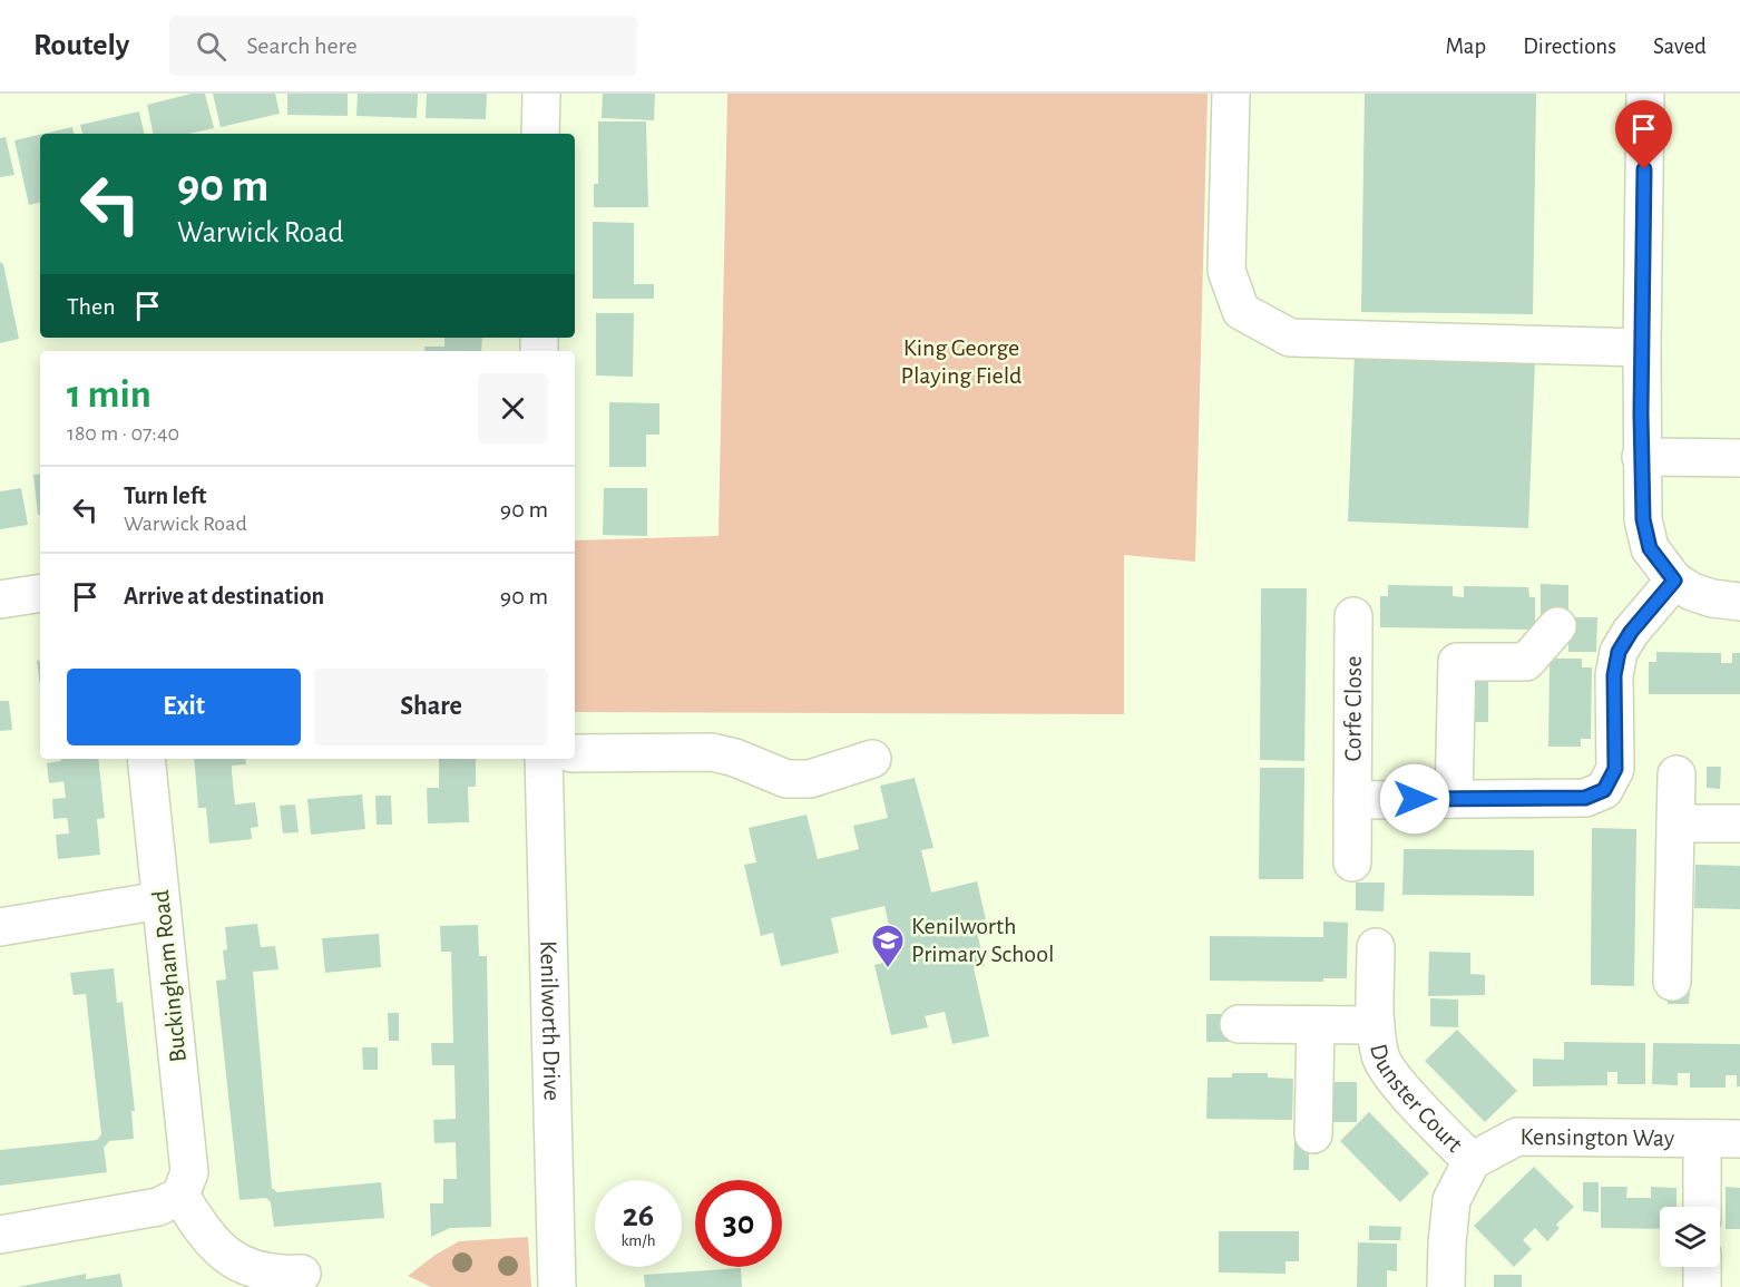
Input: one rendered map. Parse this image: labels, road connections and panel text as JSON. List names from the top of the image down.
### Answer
{
  "streets": {
    "street": [
      "Corfe Close",
      "Buckingham Road",
      "Kenilworth Drive",
      "Dunster Court",
      "Kensington Way"
    ]
  },
  "crossings": [
    ["Dunster Court", "Kensington Way"]
  ],
  "parks": ["King George Playing Field"],
  "places": {
    "school or university": ["Kenilworth Primary School"]
  },
  "page": {
    "header": "Routely",
    "search": "Search here",
    "nav": ["Map", "Directions", "Saved"],
    "turn": ["90 m", "Warwick Road"],
    "then": "Then",
    "heading": ["1 min", "180 m · 07:40"],
    "list": [
      {
        "name": "Turn left",
        "note": "Warwick Road",
        "value": "90 m"
      },
      {
        "name": "Arrive at destination",
        "value": "90 m"
      }
    ],
    "buttons": ["Exit", "Share"],
    "speed": "26 km/h",
    "limit": "30"
  }
}
